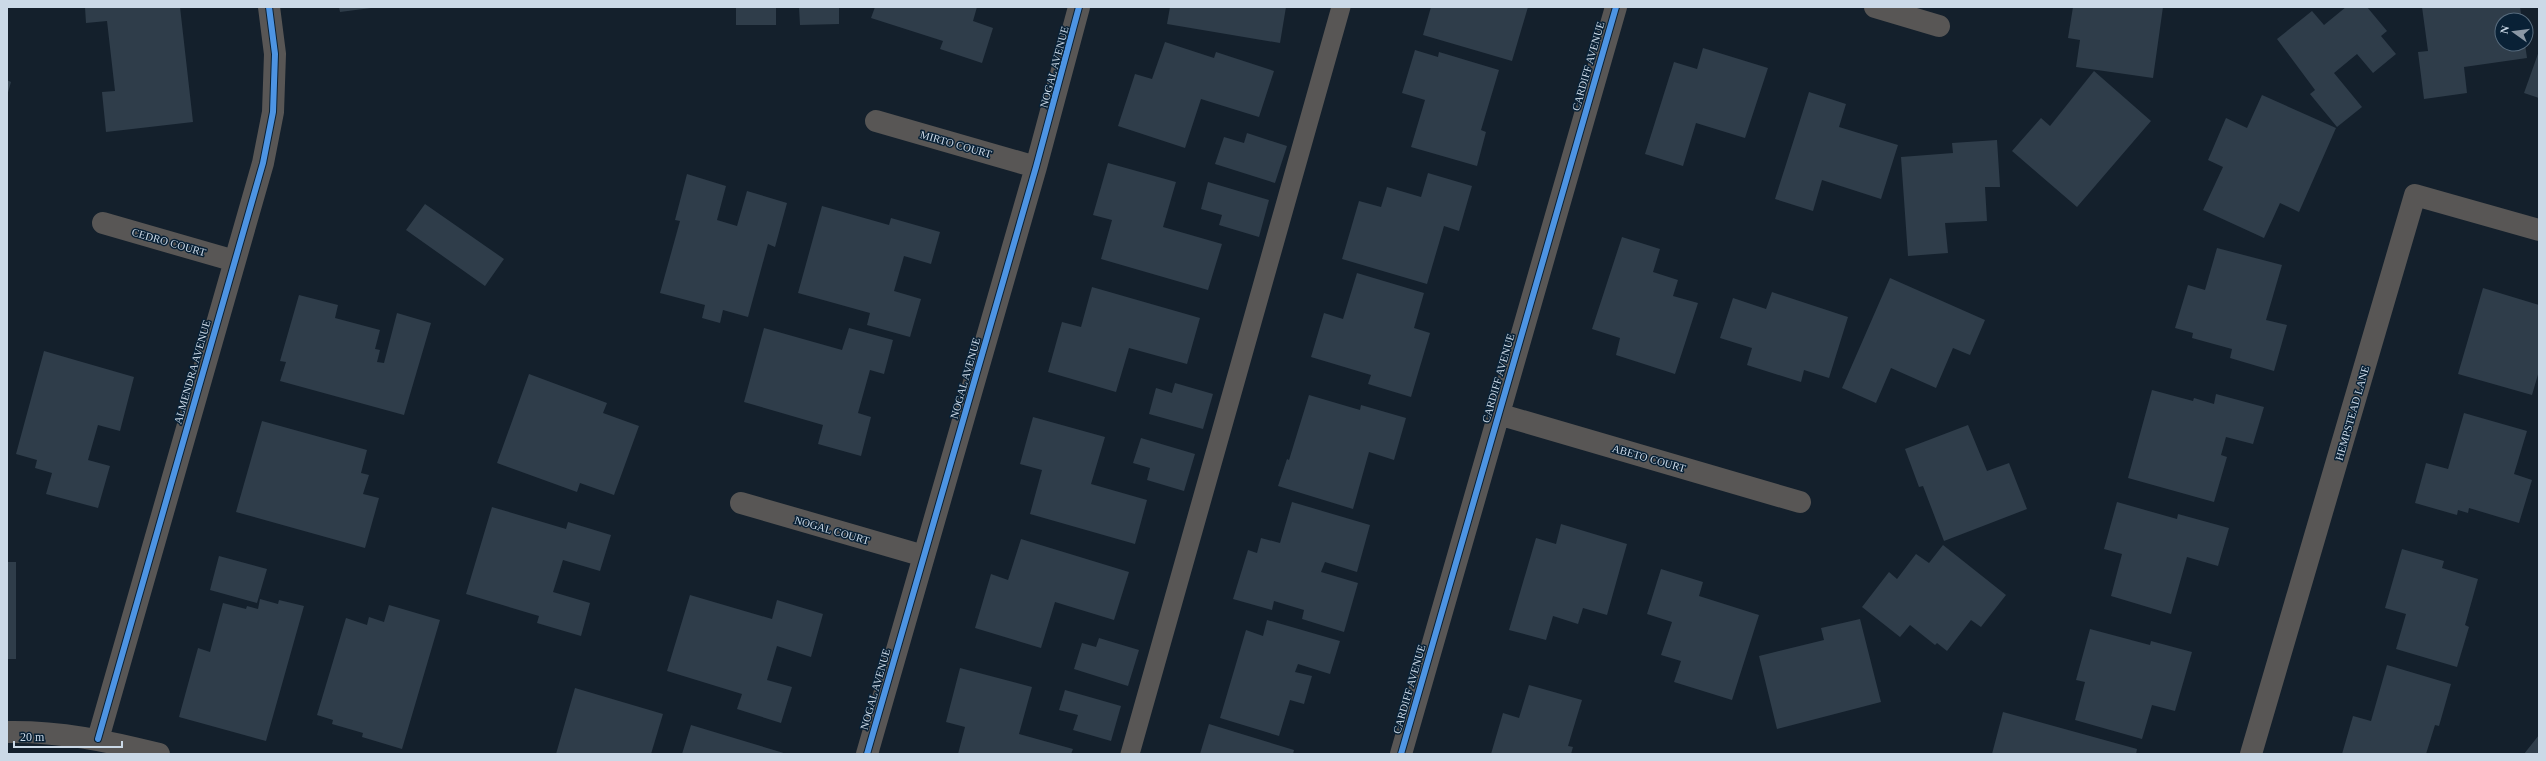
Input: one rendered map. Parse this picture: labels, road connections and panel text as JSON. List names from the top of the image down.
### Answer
{
  "streets": {
    "street": [
      "CARDIFF AVENUE",
      "NOGAL AVENUE",
      "MIRTO COURT",
      "CEDRO COURT",
      "ALMENDRA AVENUE",
      "HEMPSTEAD LANE",
      "ABETO COURT",
      "NOGAL COURT"
    ]
  },
  "crossings": [
    ["CARDIFF AVENUE", "ABETO COURT"],
    ["NOGAL AVENUE", "MIRTO COURT"],
    ["NOGAL AVENUE", "NOGAL COURT"],
    ["CEDRO COURT", "ALMENDRA AVENUE"]
  ],
  "scale_bar": "20 m",
  "north": "left"
}
